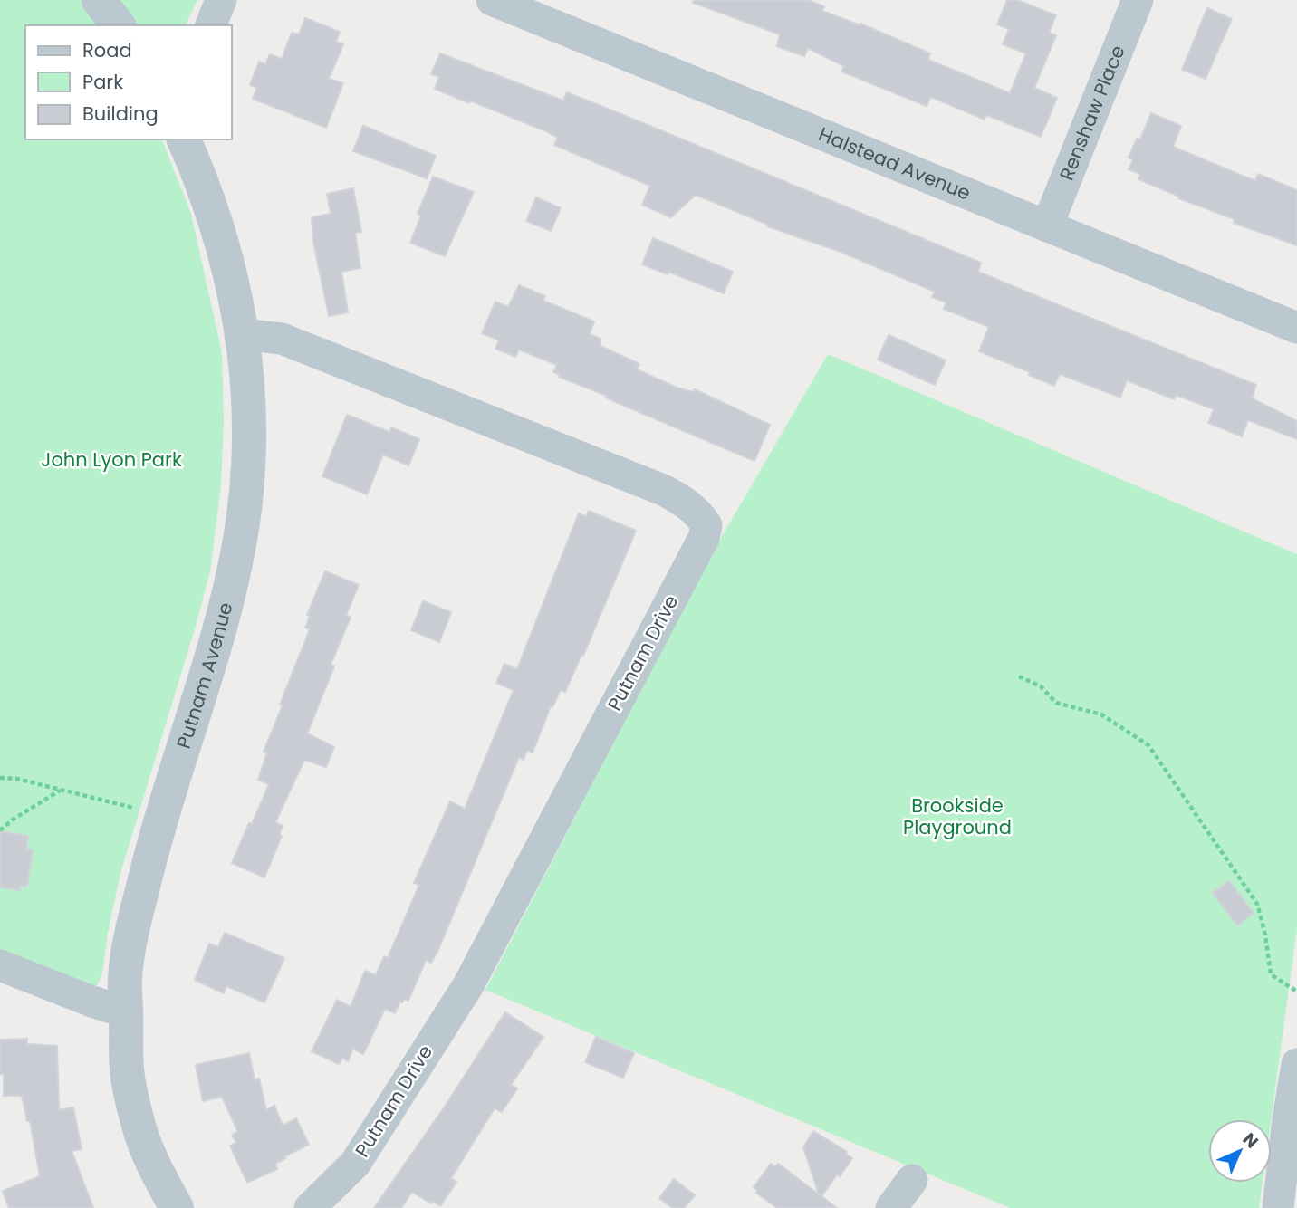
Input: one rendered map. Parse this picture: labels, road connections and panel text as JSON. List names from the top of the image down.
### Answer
{
  "streets": {
    "street": [
      "Renshaw Place",
      "Halstead Avenue",
      "Putnam Drive",
      "Putnam Avenue"
    ]
  },
  "crossings": [
    ["Renshaw Place", "Halstead Avenue"],
    ["Putnam Drive", "Putnam Avenue"]
  ],
  "parks": ["John Lyon Park", "Brookside Playground"],
  "legend": ["Road", "Park", "Building"],
  "north": "top right"
}
